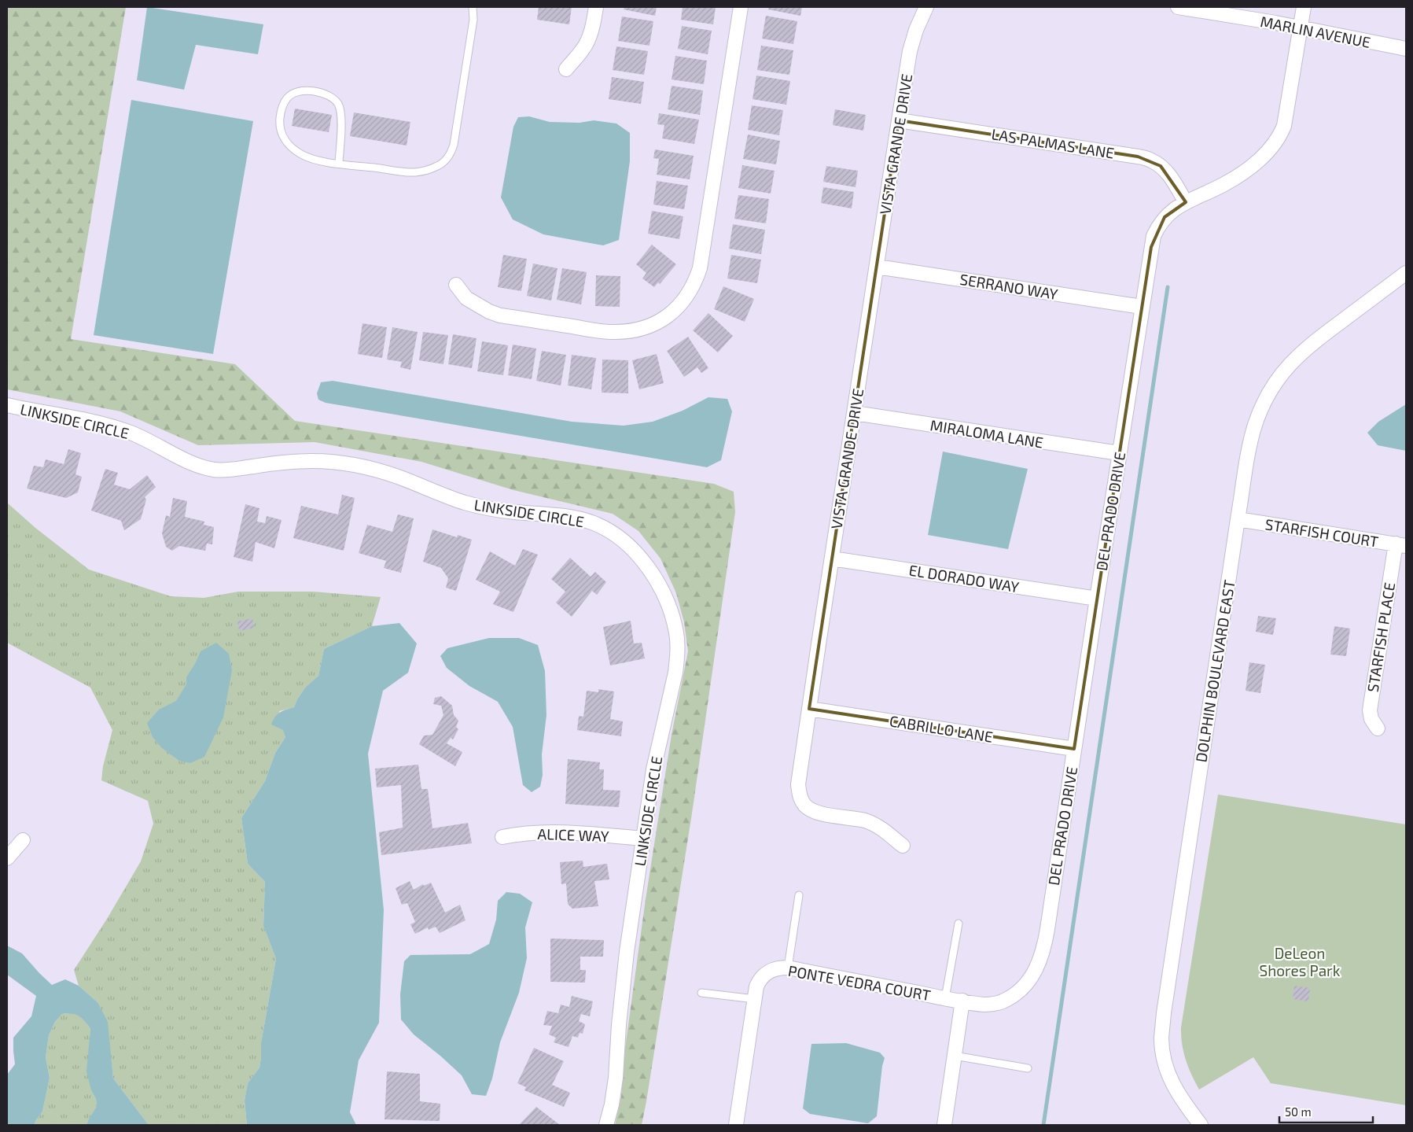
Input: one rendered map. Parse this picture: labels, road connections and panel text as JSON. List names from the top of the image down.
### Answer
{
  "streets": {
    "street": [
      "MARLIN AVENUE",
      "LAS PALMAS LANE",
      "VISTA GRANDE DRIVE",
      "SERRANO WAY",
      "LINKSIDE CIRCLE",
      "MIRALOMA LANE",
      "DEL PRADO DRIVE",
      "STARFISH COURT",
      "EL DORADO WAY",
      "STARFISH PLACE",
      "DOLPHIN BOULEVARD EAST",
      "CABRILLO LANE",
      "ALICE WAY",
      "PONTE VEDRA COURT"
    ]
  },
  "crossings": [
    ["MARLIN AVENUE", "DEL PRADO DRIVE"],
    ["LAS PALMAS LANE", "VISTA GRANDE DRIVE"],
    ["LAS PALMAS LANE", "DEL PRADO DRIVE"],
    ["VISTA GRANDE DRIVE", "SERRANO WAY"],
    ["VISTA GRANDE DRIVE", "MIRALOMA LANE"],
    ["VISTA GRANDE DRIVE", "EL DORADO WAY"],
    ["VISTA GRANDE DRIVE", "CABRILLO LANE"],
    ["SERRANO WAY", "DEL PRADO DRIVE"],
    ["LINKSIDE CIRCLE", "ALICE WAY"],
    ["MIRALOMA LANE", "DEL PRADO DRIVE"],
    ["DEL PRADO DRIVE", "EL DORADO WAY"],
    ["DEL PRADO DRIVE", "CABRILLO LANE"],
    ["DEL PRADO DRIVE", "PONTE VEDRA COURT"],
    ["STARFISH COURT", "STARFISH PLACE"],
    ["STARFISH COURT", "DOLPHIN BOULEVARD EAST"]
  ],
  "parks": ["DeLeon Shores Park"],
  "scale_bar": "50 m"
}
